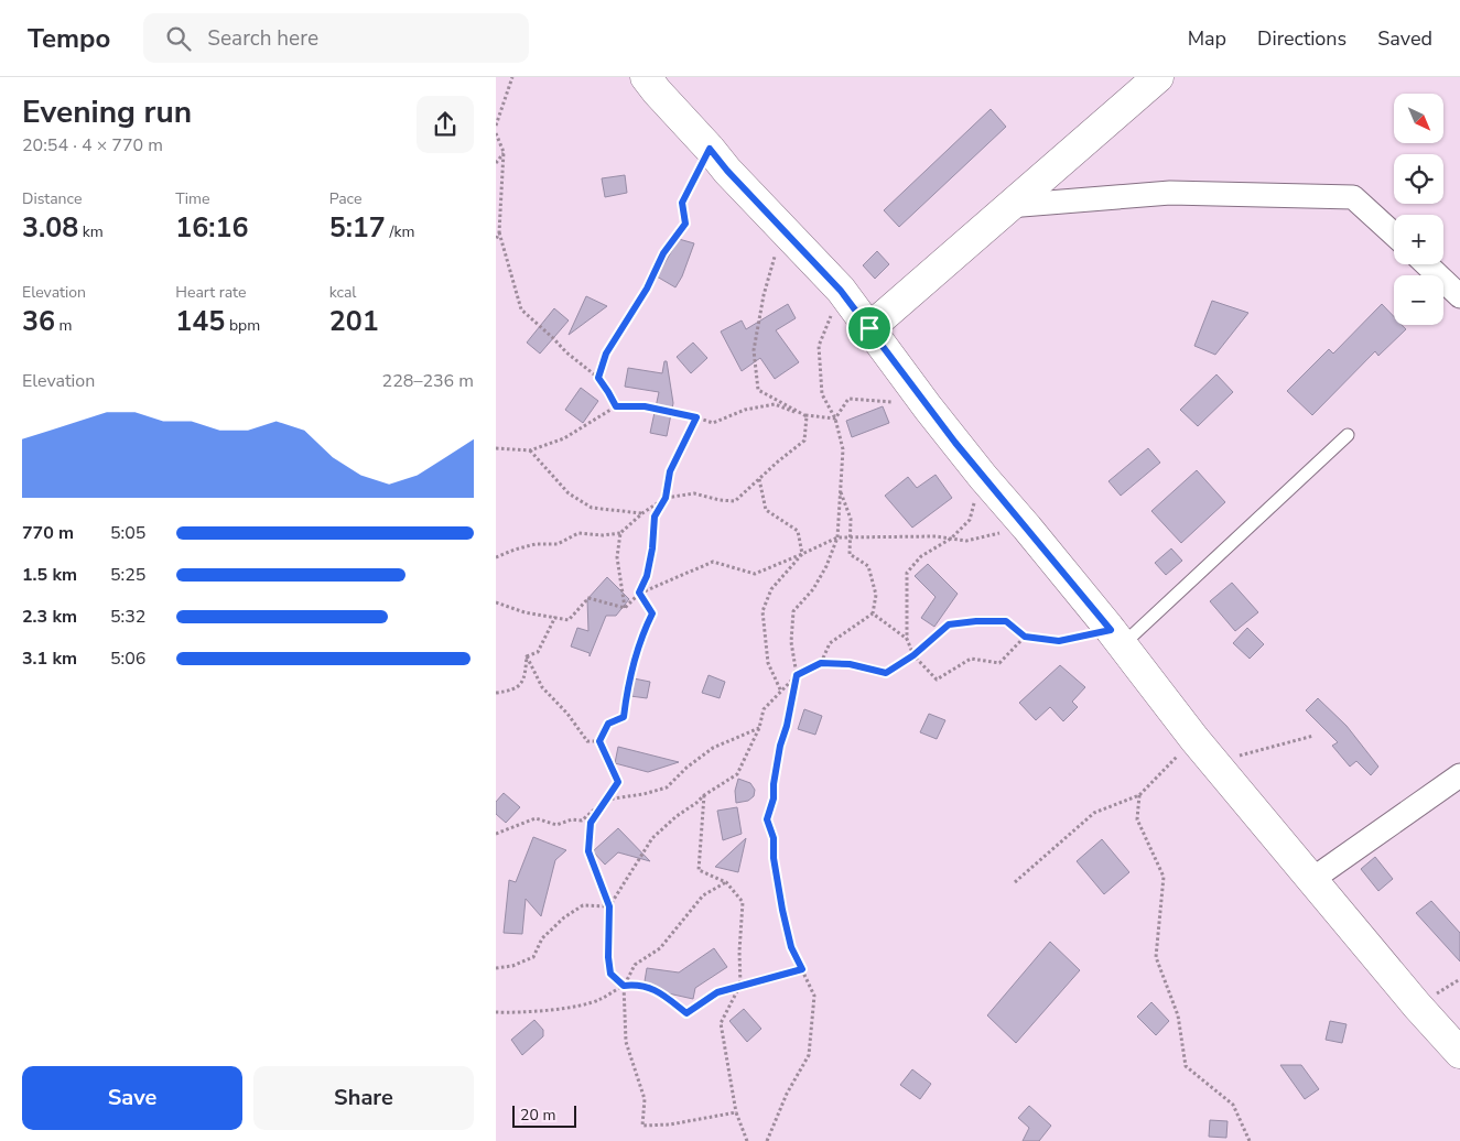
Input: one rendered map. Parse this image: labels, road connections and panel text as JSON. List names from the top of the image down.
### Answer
{
  "scale_bar": "20 m",
  "north": "bottom right",
  "page": {
    "header": "Tempo",
    "search": "Search here",
    "nav": ["Map", "Directions", "Saved"],
    "heading": ["Evening run", "20:54 · 4 × 770 m"],
    "map_buttons": ["+", "−"],
    "stats": [
      ["Distance", "3.08 km"],
      ["Time", "16:16"],
      ["Pace", "5:17 /km"],
      ["Elevation", "36 m"],
      ["Heart rate", "145 bpm"],
      ["kcal", "201"]
    ],
    "chart": ["Elevation", "228–236 m"],
    "list": [
      {
        "name": "770 m",
        "note": "5:05"
      },
      {
        "name": "1.5 km",
        "note": "5:25"
      },
      {
        "name": "2.3 km",
        "note": "5:32"
      },
      {
        "name": "3.1 km",
        "note": "5:06"
      }
    ],
    "buttons": ["Save", "Share"],
    "scale": "20 m"
  }
}
